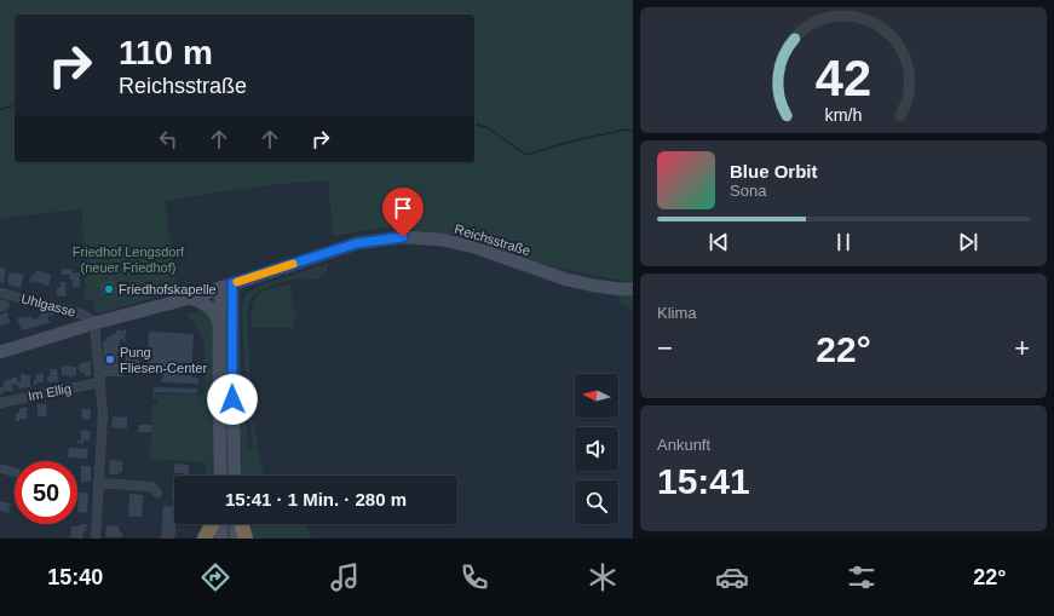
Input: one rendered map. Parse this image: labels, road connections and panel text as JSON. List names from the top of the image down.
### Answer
{
  "streets": {
    "main road": ["Reichsstraße"],
    "street": ["Uhlgasse", "Im Ellig"]
  },
  "crossings": [
    ["Reichsstraße", "Uhlgasse"]
  ],
  "parks": ["Friedhof Lengsdorf (neuer Friedhof)"],
  "places": ["Friedhofskapelle", "Pung Fliesen-Center"],
  "north": "left",
  "page": {
    "turn": ["110 m", "Reichsstraße"],
    "song": ["Blue Orbit", "Sona"],
    "tile": [
      "Klima",
      ["Ankunft", "15:41"]
    ],
    "heat": ["−", "22°", "+"],
    "limit": "50",
    "trip": "15:41 · 1 Min. · 280 m",
    "tabs": ["15:40", "22°"],
    "gauge": ["42", "km/h"]
  }
}
